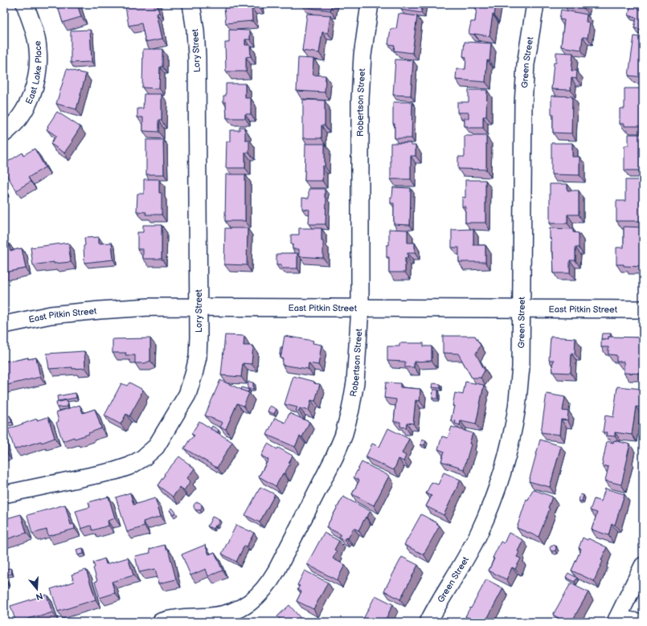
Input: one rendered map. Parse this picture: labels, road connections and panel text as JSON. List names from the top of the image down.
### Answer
{
  "streets": {
    "street": [
      "Lory Street",
      "Green Street",
      "East Lake Place",
      "Robertson Street",
      "East Pitkin Street"
    ]
  },
  "crossings": [
    ["Lory Street", "East Pitkin Street"],
    ["Green Street", "East Pitkin Street"],
    ["Robertson Street", "East Pitkin Street"]
  ],
  "north": "bottom"
}
